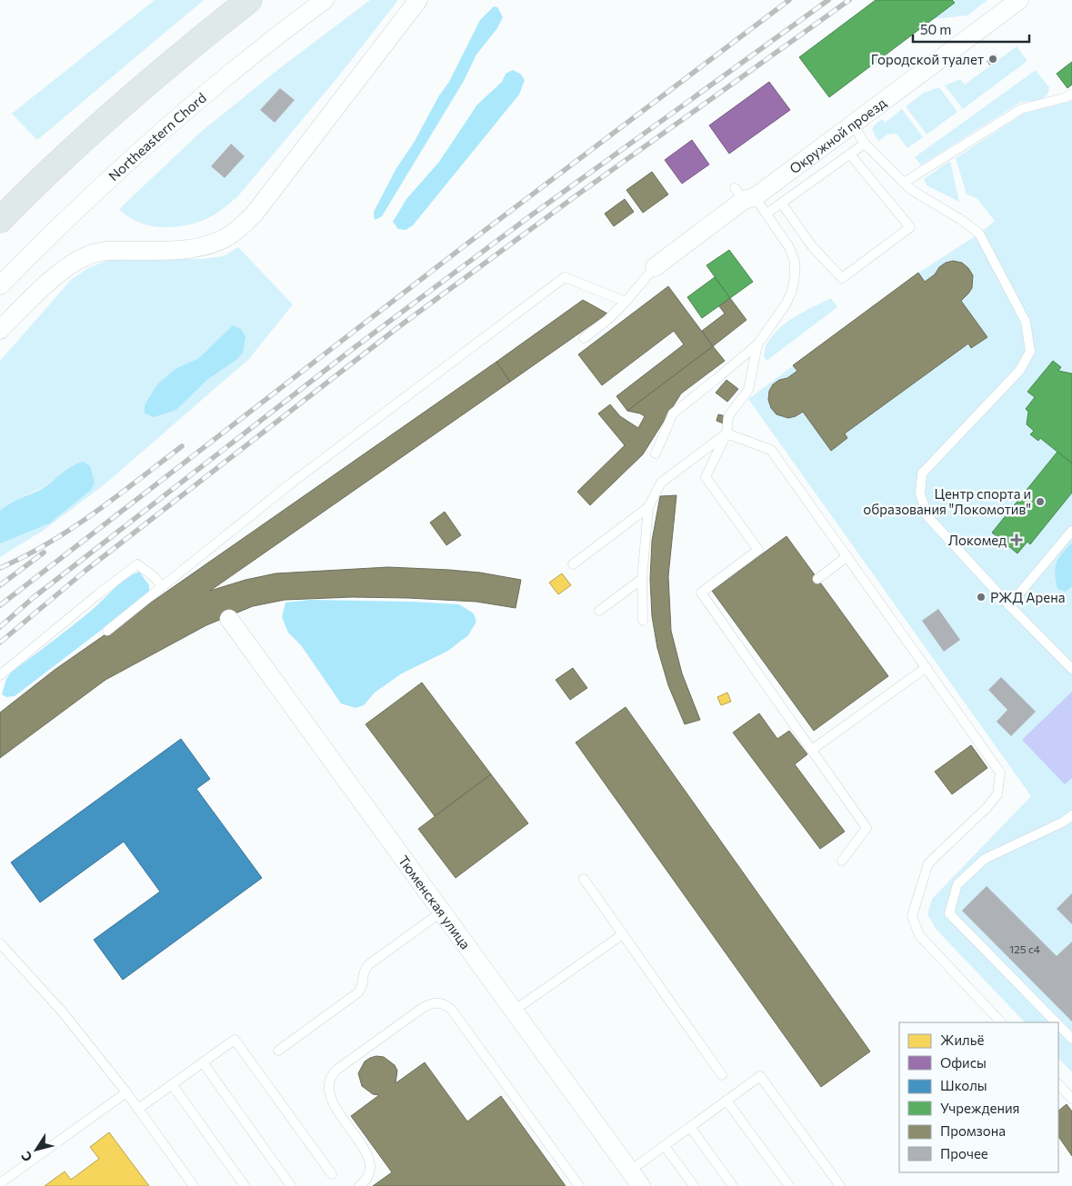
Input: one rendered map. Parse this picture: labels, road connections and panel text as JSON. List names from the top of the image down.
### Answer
{
  "streets": {
    "street": ["Окружной проезд", "Northeastern Chord", "Тюменская улица"]
  },
  "places": {
    "other": ["Городской туалет", "Центр спорта и образования \"Локомотив\"", "РЖД Арена"],
    "health": ["Локомед"]
  },
  "house_numbers": ["125 с4"],
  "legend": [
    "Жильё",
    "Офисы",
    "Школы",
    "Учреждения",
    "Промзона",
    "Прочее"
  ],
  "scale_bar": "50 m",
  "north": "bottom left"
}
